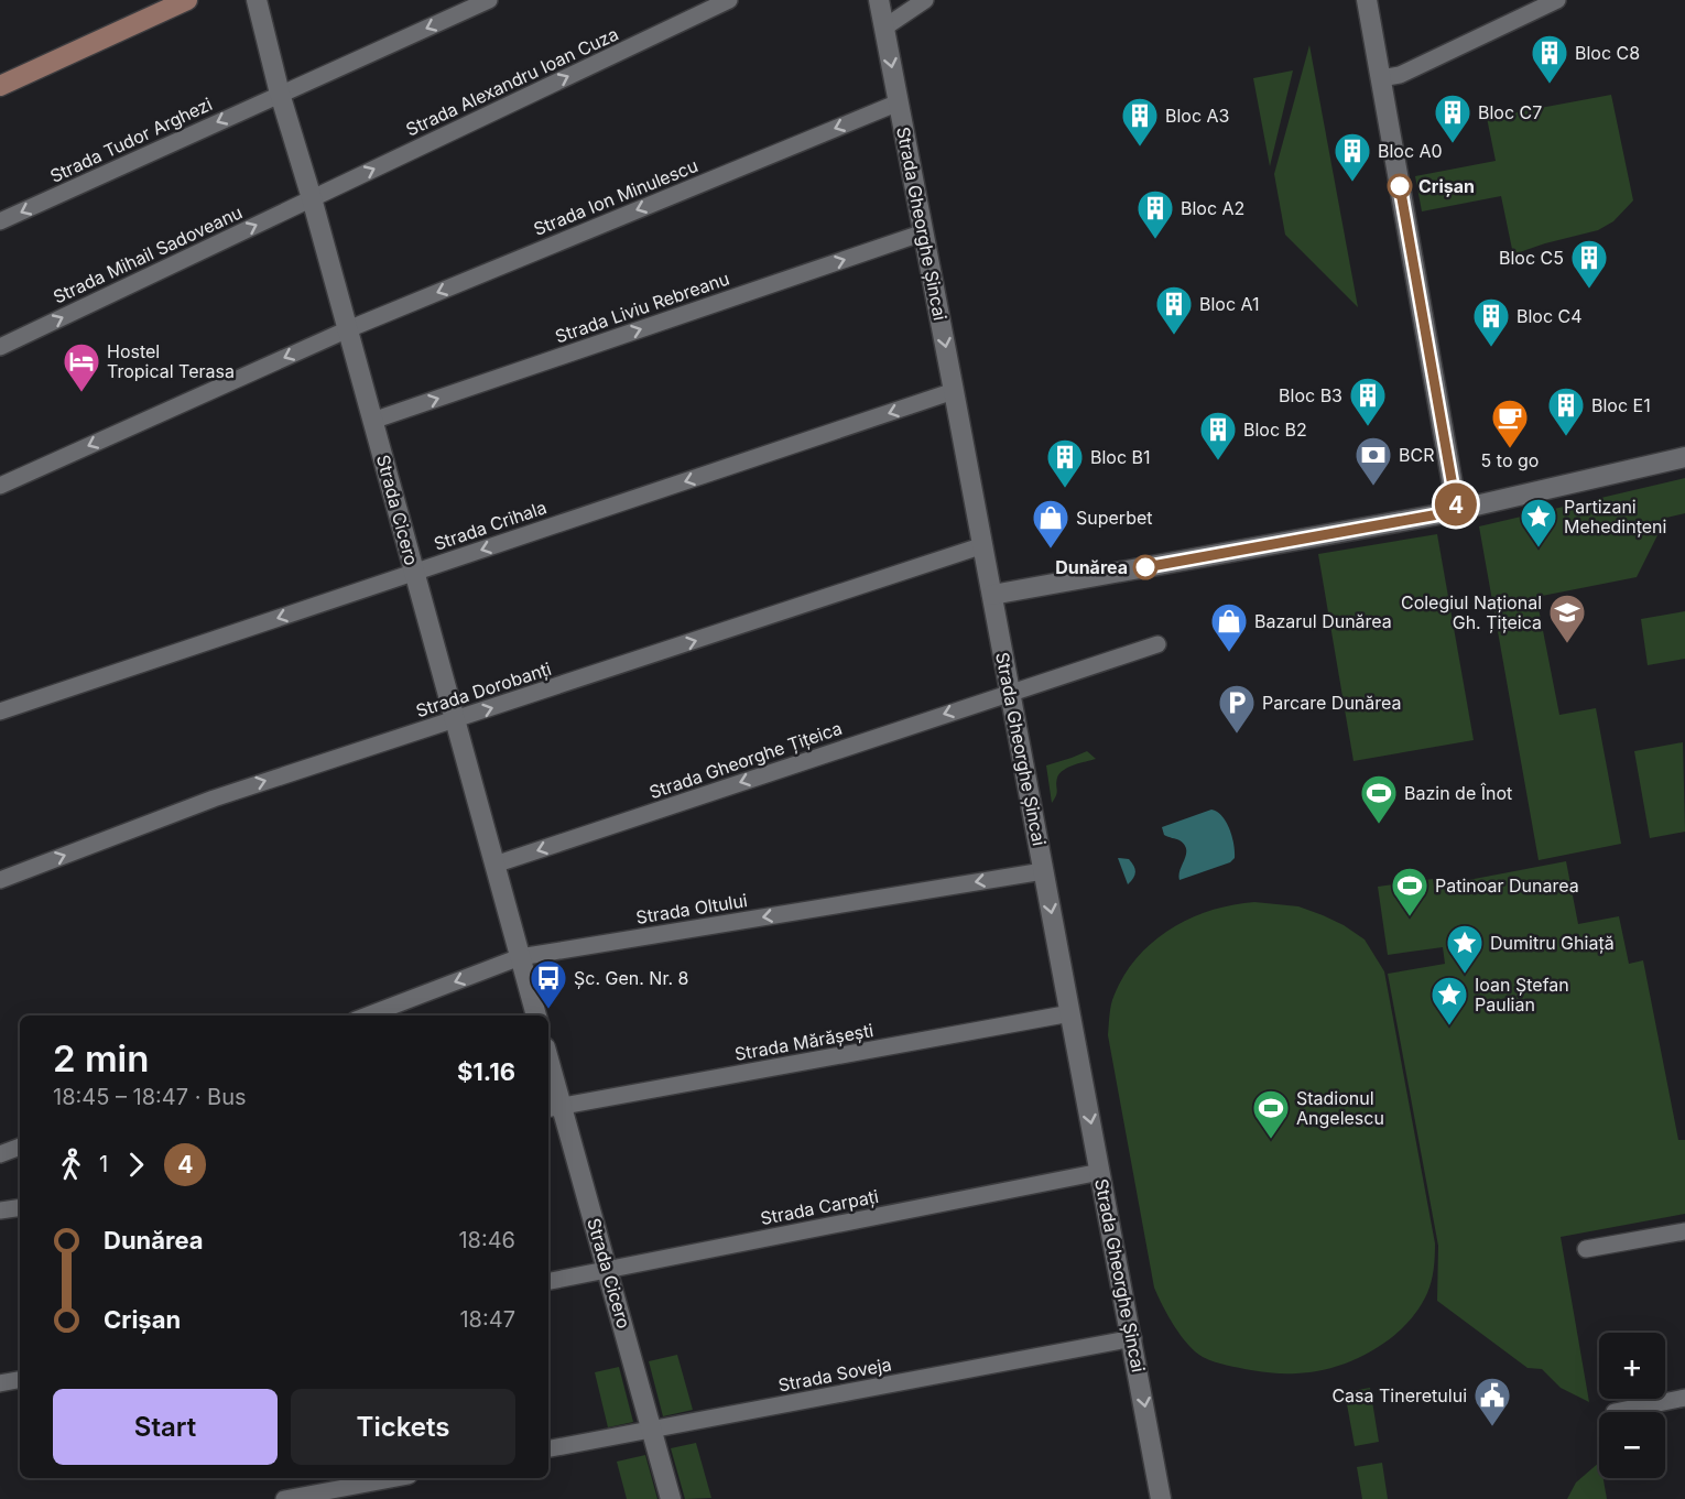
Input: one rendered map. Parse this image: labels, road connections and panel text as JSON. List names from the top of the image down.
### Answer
{
  "streets": {
    "street": [
      "Strada Alexandru Ioan Cuza",
      "Strada Tudor Arghezi",
      "Strada Ion Minulescu",
      "Strada Gheorghe Șincai",
      "Strada Mihail Sadoveanu",
      "Strada Liviu Rebreanu",
      "Strada Cicero",
      "Strada Crihala",
      "Strada Dorobanți",
      "Strada Gheorghe Țițeica",
      "Strada Oltului",
      "Strada Mărășești",
      "Strada Carpați",
      "Strada Soveja"
    ]
  },
  "crossings": [
    ["Strada Alexandru Ioan Cuza", "Strada Mihail Sadoveanu"],
    ["Strada Alexandru Ioan Cuza", "Strada Cicero"],
    ["Strada Tudor Arghezi", "Strada Cicero"],
    ["Strada Ion Minulescu", "Strada Gheorghe Șincai"],
    ["Strada Ion Minulescu", "Strada Cicero"],
    ["Strada Gheorghe Șincai", "Strada Liviu Rebreanu"],
    ["Strada Gheorghe Șincai", "Strada Crihala"],
    ["Strada Gheorghe Șincai", "Strada Dorobanți"],
    ["Strada Gheorghe Șincai", "Strada Gheorghe Țițeica"],
    ["Strada Gheorghe Șincai", "Strada Oltului"],
    ["Strada Gheorghe Șincai", "Strada Mărășești"],
    ["Strada Gheorghe Șincai", "Strada Carpați"],
    ["Strada Gheorghe Șincai", "Strada Soveja"],
    ["Strada Mihail Sadoveanu", "Strada Cicero"],
    ["Strada Liviu Rebreanu", "Strada Cicero"],
    ["Strada Cicero", "Strada Crihala"],
    ["Strada Cicero", "Strada Dorobanți"],
    ["Strada Cicero", "Strada Gheorghe Țițeica"],
    ["Strada Cicero", "Strada Oltului"],
    ["Strada Cicero", "Strada Mărășești"],
    ["Strada Cicero", "Strada Carpați"],
    ["Strada Cicero", "Strada Soveja"]
  ],
  "one_way": [
    "Strada Alexandru Ioan Cuza",
    "Strada Tudor Arghezi",
    "Strada Ion Minulescu",
    "Strada Gheorghe Șincai",
    "Strada Mihail Sadoveanu",
    "Strada Liviu Rebreanu",
    "Strada Crihala",
    "Strada Dorobanți",
    "Strada Gheorghe Țițeica",
    "Strada Oltului"
  ],
  "places": {
    "building": [
      "Bloc C8",
      "Bloc C7",
      "Bloc A3",
      "Bloc A0",
      "Bloc A2",
      "Bloc C5",
      "Bloc A1",
      "Bloc C4",
      "Bloc B3",
      "Bloc E1",
      "Bloc B2",
      "Bloc B1"
    ],
    "other": ["Crișan", "Dunărea"],
    "hotel": ["Hostel Tropical Terasa"],
    "cafe": ["5 to go"],
    "bank": ["BCR"],
    "place": ["Partizani Mehedințeni", "Dumitru Ghiață", "Ioan Ștefan Paulian"],
    "shop": ["Superbet", "Bazarul Dunărea"],
    "school or university": ["Colegiul Național Gh. Țițeica"],
    "parking": ["Parcare Dunărea"],
    "sports": ["Bazin de Înot", "Patinoar Dunarea", "Stadionul Angelescu"],
    "bus stop": ["Șc. Gen. Nr. 8"],
    "public building": ["Casa Tineretului"]
  },
  "lines": ["bus line 4"],
  "page": {
    "on_map": "4",
    "heading": ["2 min", "18:45 – 18:47 · Bus", "$1.16"],
    "legs": ["1", "4"],
    "list": [
      {
        "name": "Dunărea",
        "value": "18:46"
      },
      {
        "name": "Crișan",
        "value": "18:47"
      }
    ],
    "map_buttons": ["+", "−"],
    "buttons": ["Start", "Tickets"]
  }
}
